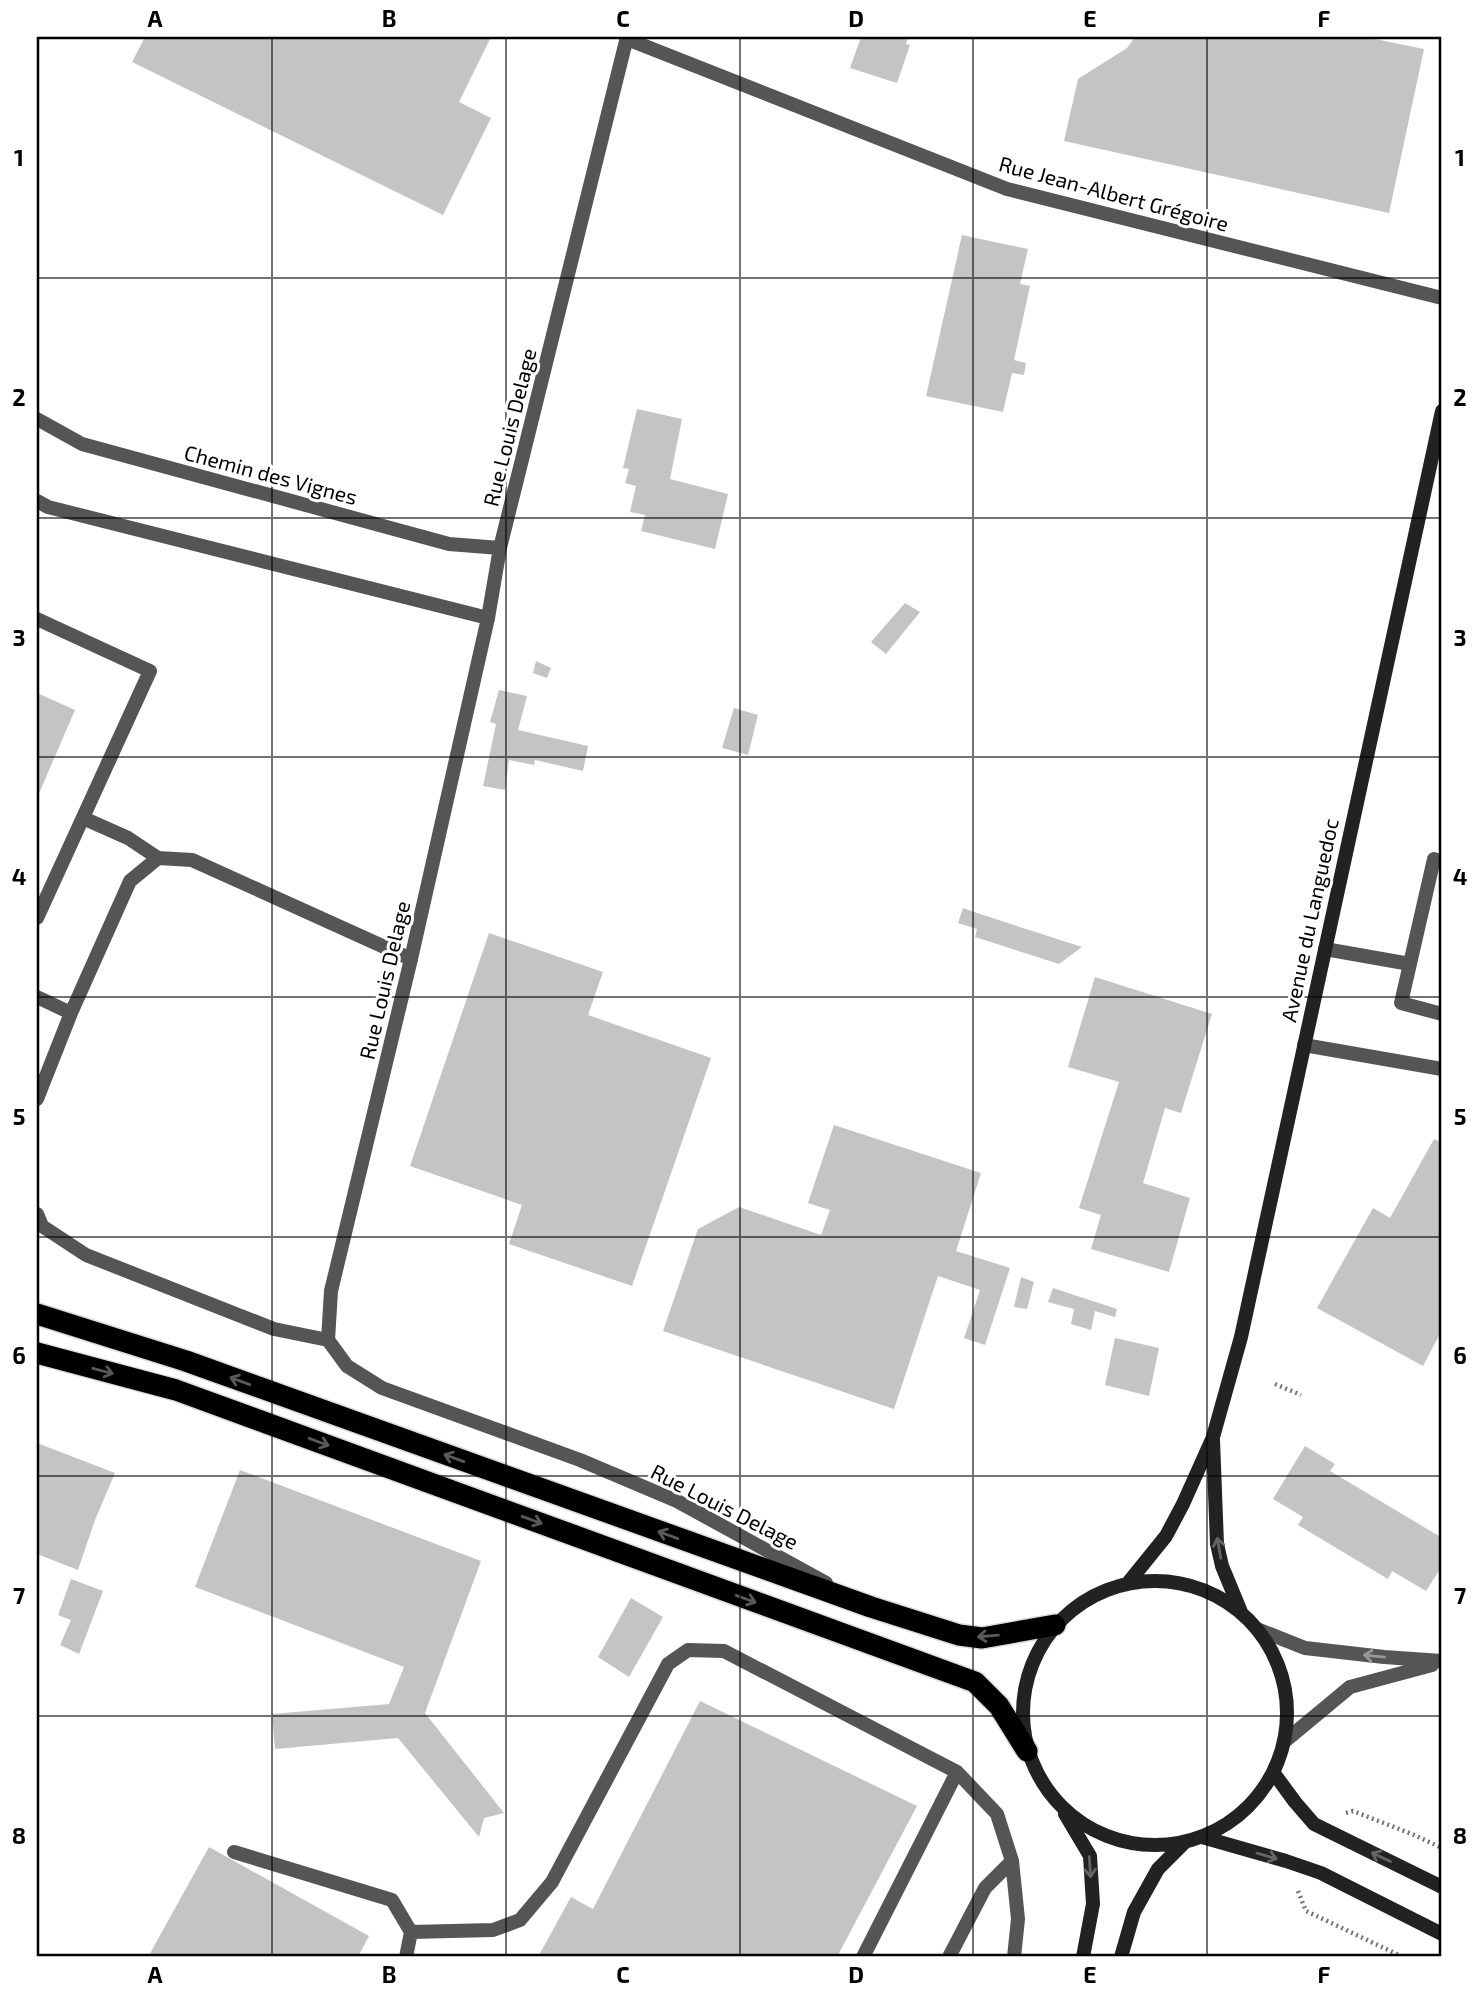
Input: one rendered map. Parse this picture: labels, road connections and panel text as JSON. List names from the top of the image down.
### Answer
{
  "streets": {
    "main road": ["Avenue du Languedoc"],
    "street": ["Rue Jean-Albert Grégoire", "Rue Louis Delage", "Chemin des Vignes"]
  },
  "crossings": [
    ["Rue Jean-Albert Grégoire", "Rue Louis Delage"],
    ["Rue Louis Delage", "Chemin des Vignes"]
  ],
  "grid": {
    "columns": [
      "A",
      "B",
      "C",
      "D",
      "E",
      "F"
    ],
    "rows": [
      "1",
      "2",
      "3",
      "4",
      "5",
      "6",
      "7",
      "8"
    ]
  }
}
